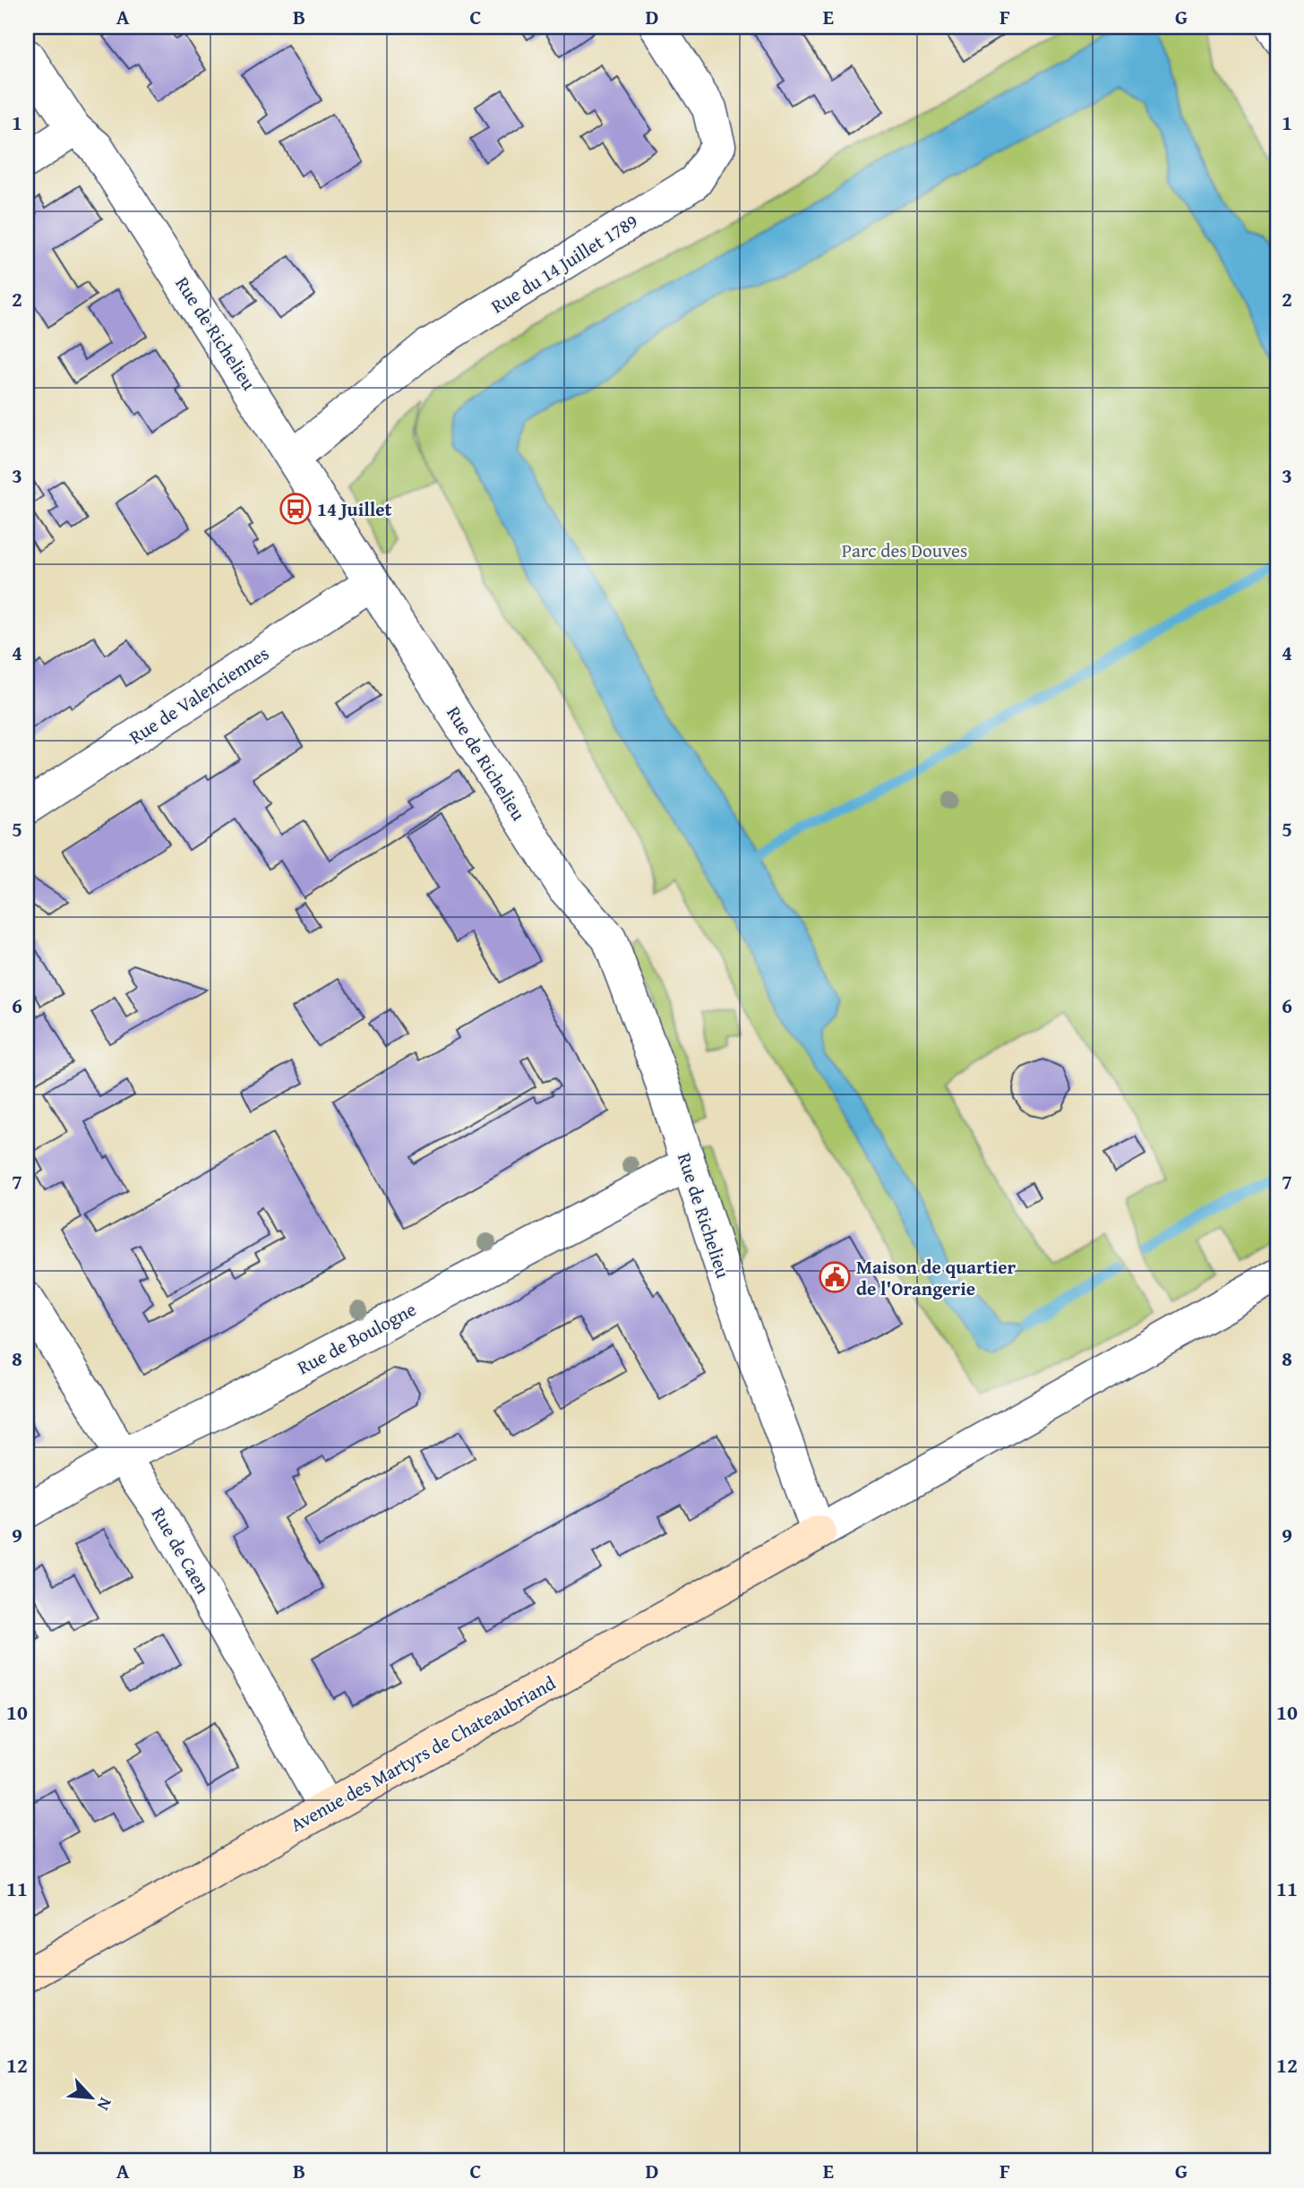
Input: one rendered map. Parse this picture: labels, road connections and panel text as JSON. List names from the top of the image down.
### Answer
{
  "streets": {
    "street": [
      "Rue du 14 Juillet 1789",
      "Rue de Richelieu",
      "Rue de Valenciennes",
      "Rue de Boulogne",
      "Rue de Caen",
      "Avenue des Martyrs de Chateaubriand"
    ]
  },
  "crossings": [
    ["Rue du 14 Juillet 1789", "Rue de Richelieu"],
    ["Rue de Richelieu", "Rue de Valenciennes"],
    ["Rue de Richelieu", "Rue de Boulogne"],
    ["Rue de Richelieu", "Avenue des Martyrs de Chateaubriand"],
    ["Rue de Boulogne", "Rue de Caen"],
    ["Rue de Caen", "Avenue des Martyrs de Chateaubriand"]
  ],
  "parks": ["Parc des Douves"],
  "places": {
    "bus stop": ["14 Juillet"],
    "public building": ["Maison de quartier de l'Orangerie"]
  },
  "north": "bottom right",
  "grid": {
    "columns": [
      "A",
      "B",
      "C",
      "D",
      "E",
      "F",
      "G"
    ],
    "rows": [
      "1",
      "2",
      "3",
      "4",
      "5",
      "6",
      "7",
      "8",
      "9",
      "10",
      "11",
      "12"
    ]
  }
}
